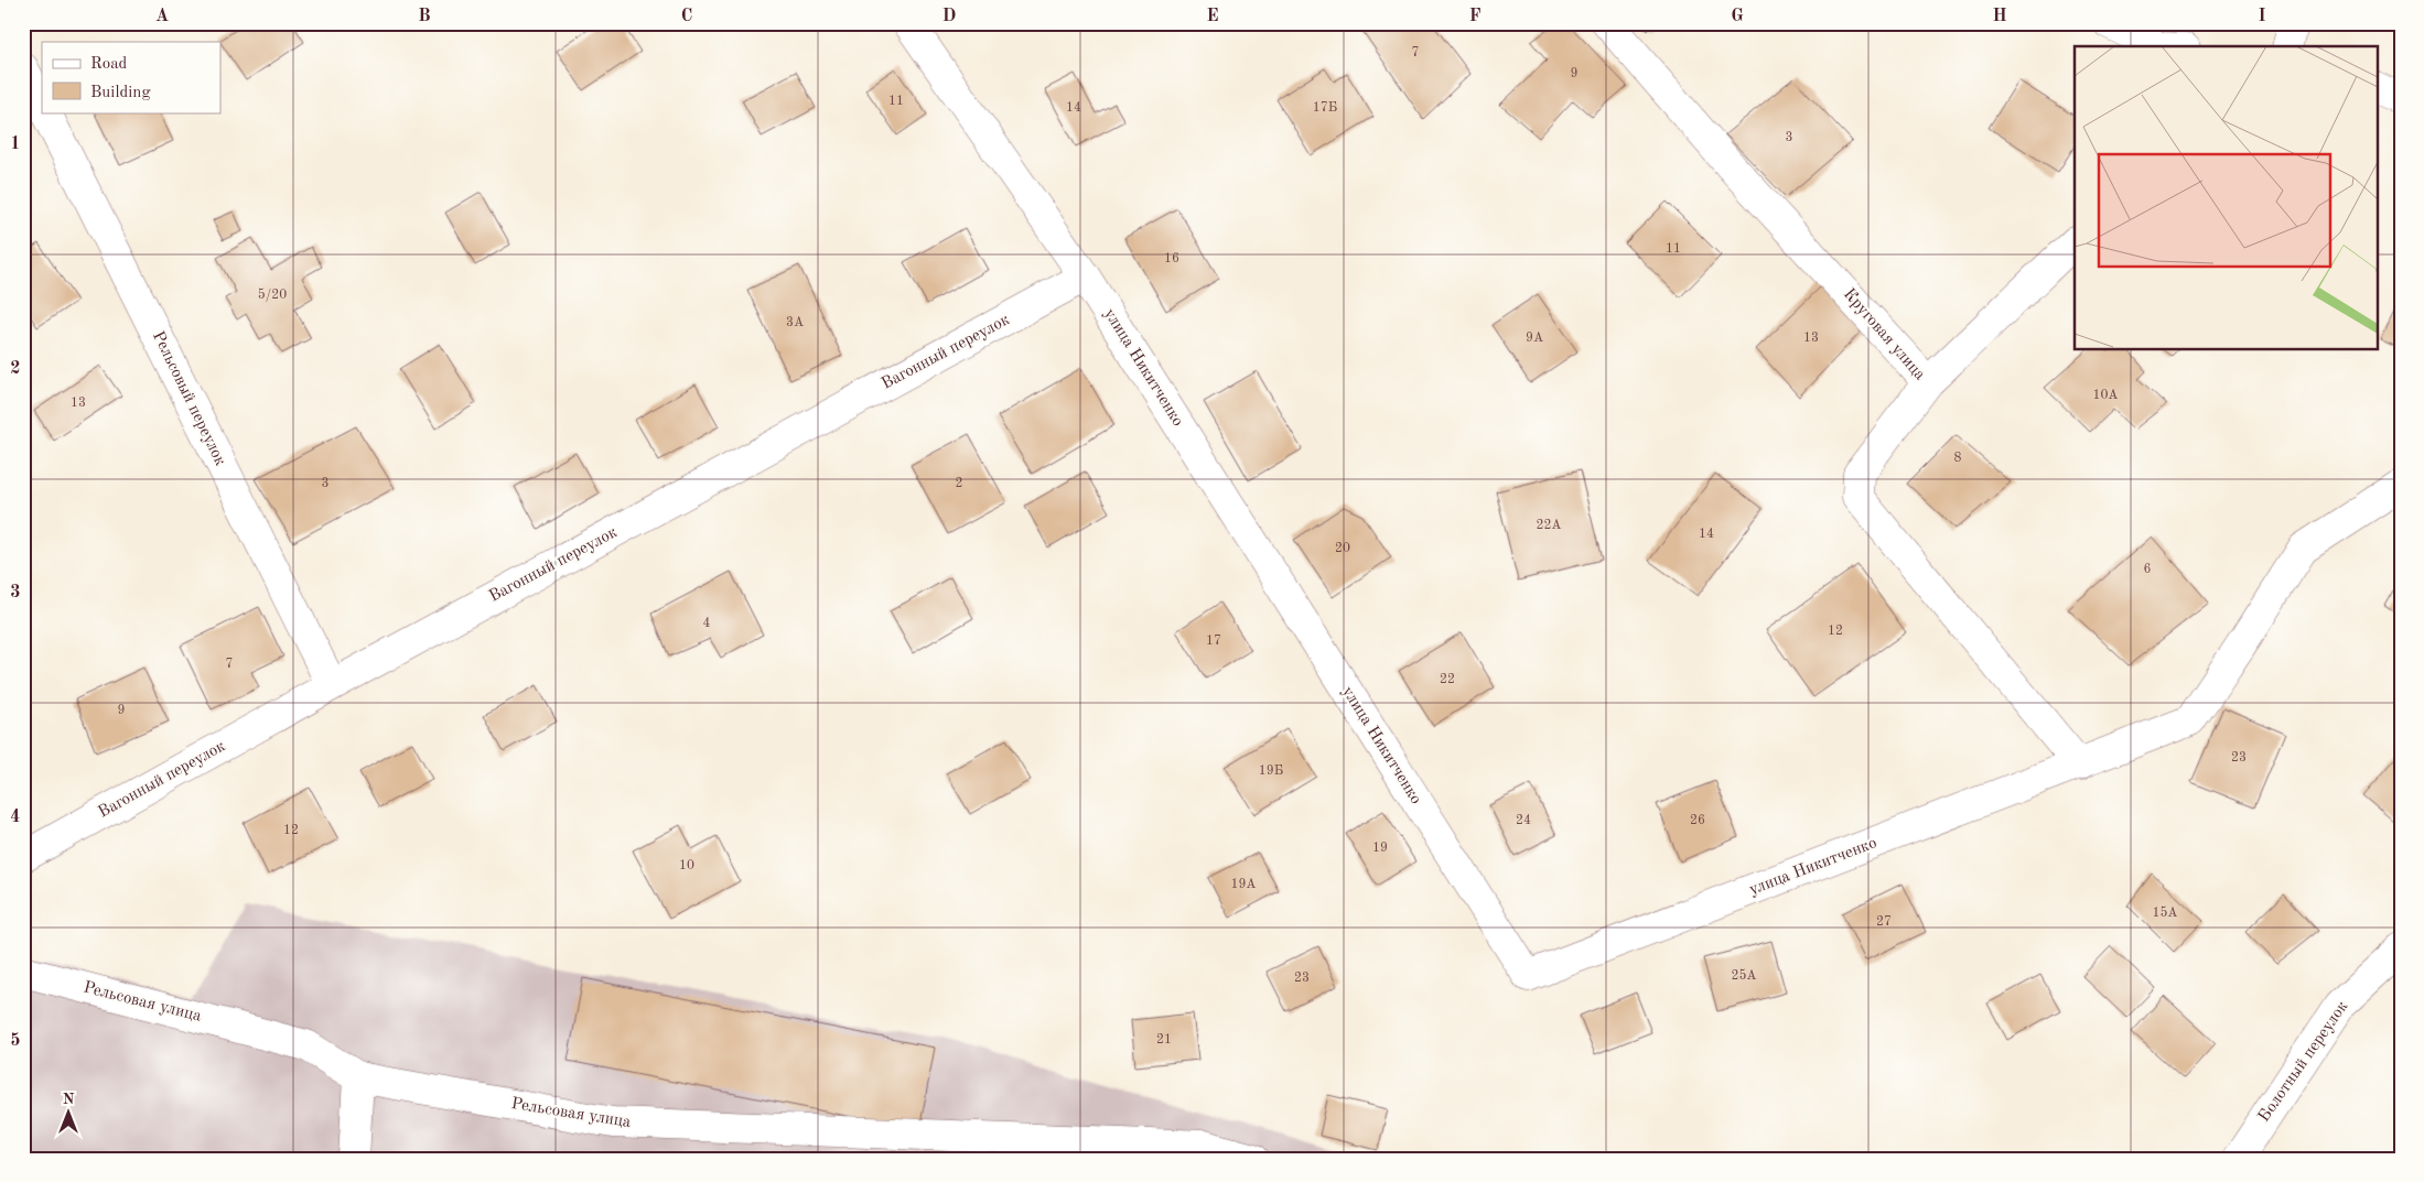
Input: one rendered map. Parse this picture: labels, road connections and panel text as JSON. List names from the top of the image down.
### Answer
{
  "streets": {
    "street": [
      "Круговая улица",
      "Вагонный переулок",
      "улица Никитченко",
      "Рельсовый переулок",
      "Рельсовая улица",
      "Болотный переулок"
    ]
  },
  "crossings": [
    ["Круговая улица", "улица Никитченко"],
    ["Вагонный переулок", "улица Никитченко"],
    ["Вагонный переулок", "Рельсовый переулок"]
  ],
  "house_numbers": [
    "7",
    "9",
    "11",
    "14",
    "17Б",
    "3",
    "11",
    "16",
    "5/20",
    "3А",
    "9А",
    "13",
    "10А",
    "13",
    "8",
    "3",
    "2",
    "22А",
    "14",
    "20",
    "6",
    "4",
    "12",
    "17",
    "7",
    "22",
    "9",
    "23",
    "19Б",
    "24",
    "26",
    "12",
    "19",
    "10",
    "19А",
    "15А",
    "27",
    "25А",
    "23",
    "21"
  ],
  "legend": ["Road", "Building"],
  "north": "top",
  "grid": {
    "columns": [
      "A",
      "B",
      "C",
      "D",
      "E",
      "F",
      "G",
      "H",
      "I"
    ],
    "rows": [
      "1",
      "2",
      "3",
      "4",
      "5"
    ]
  }
}
